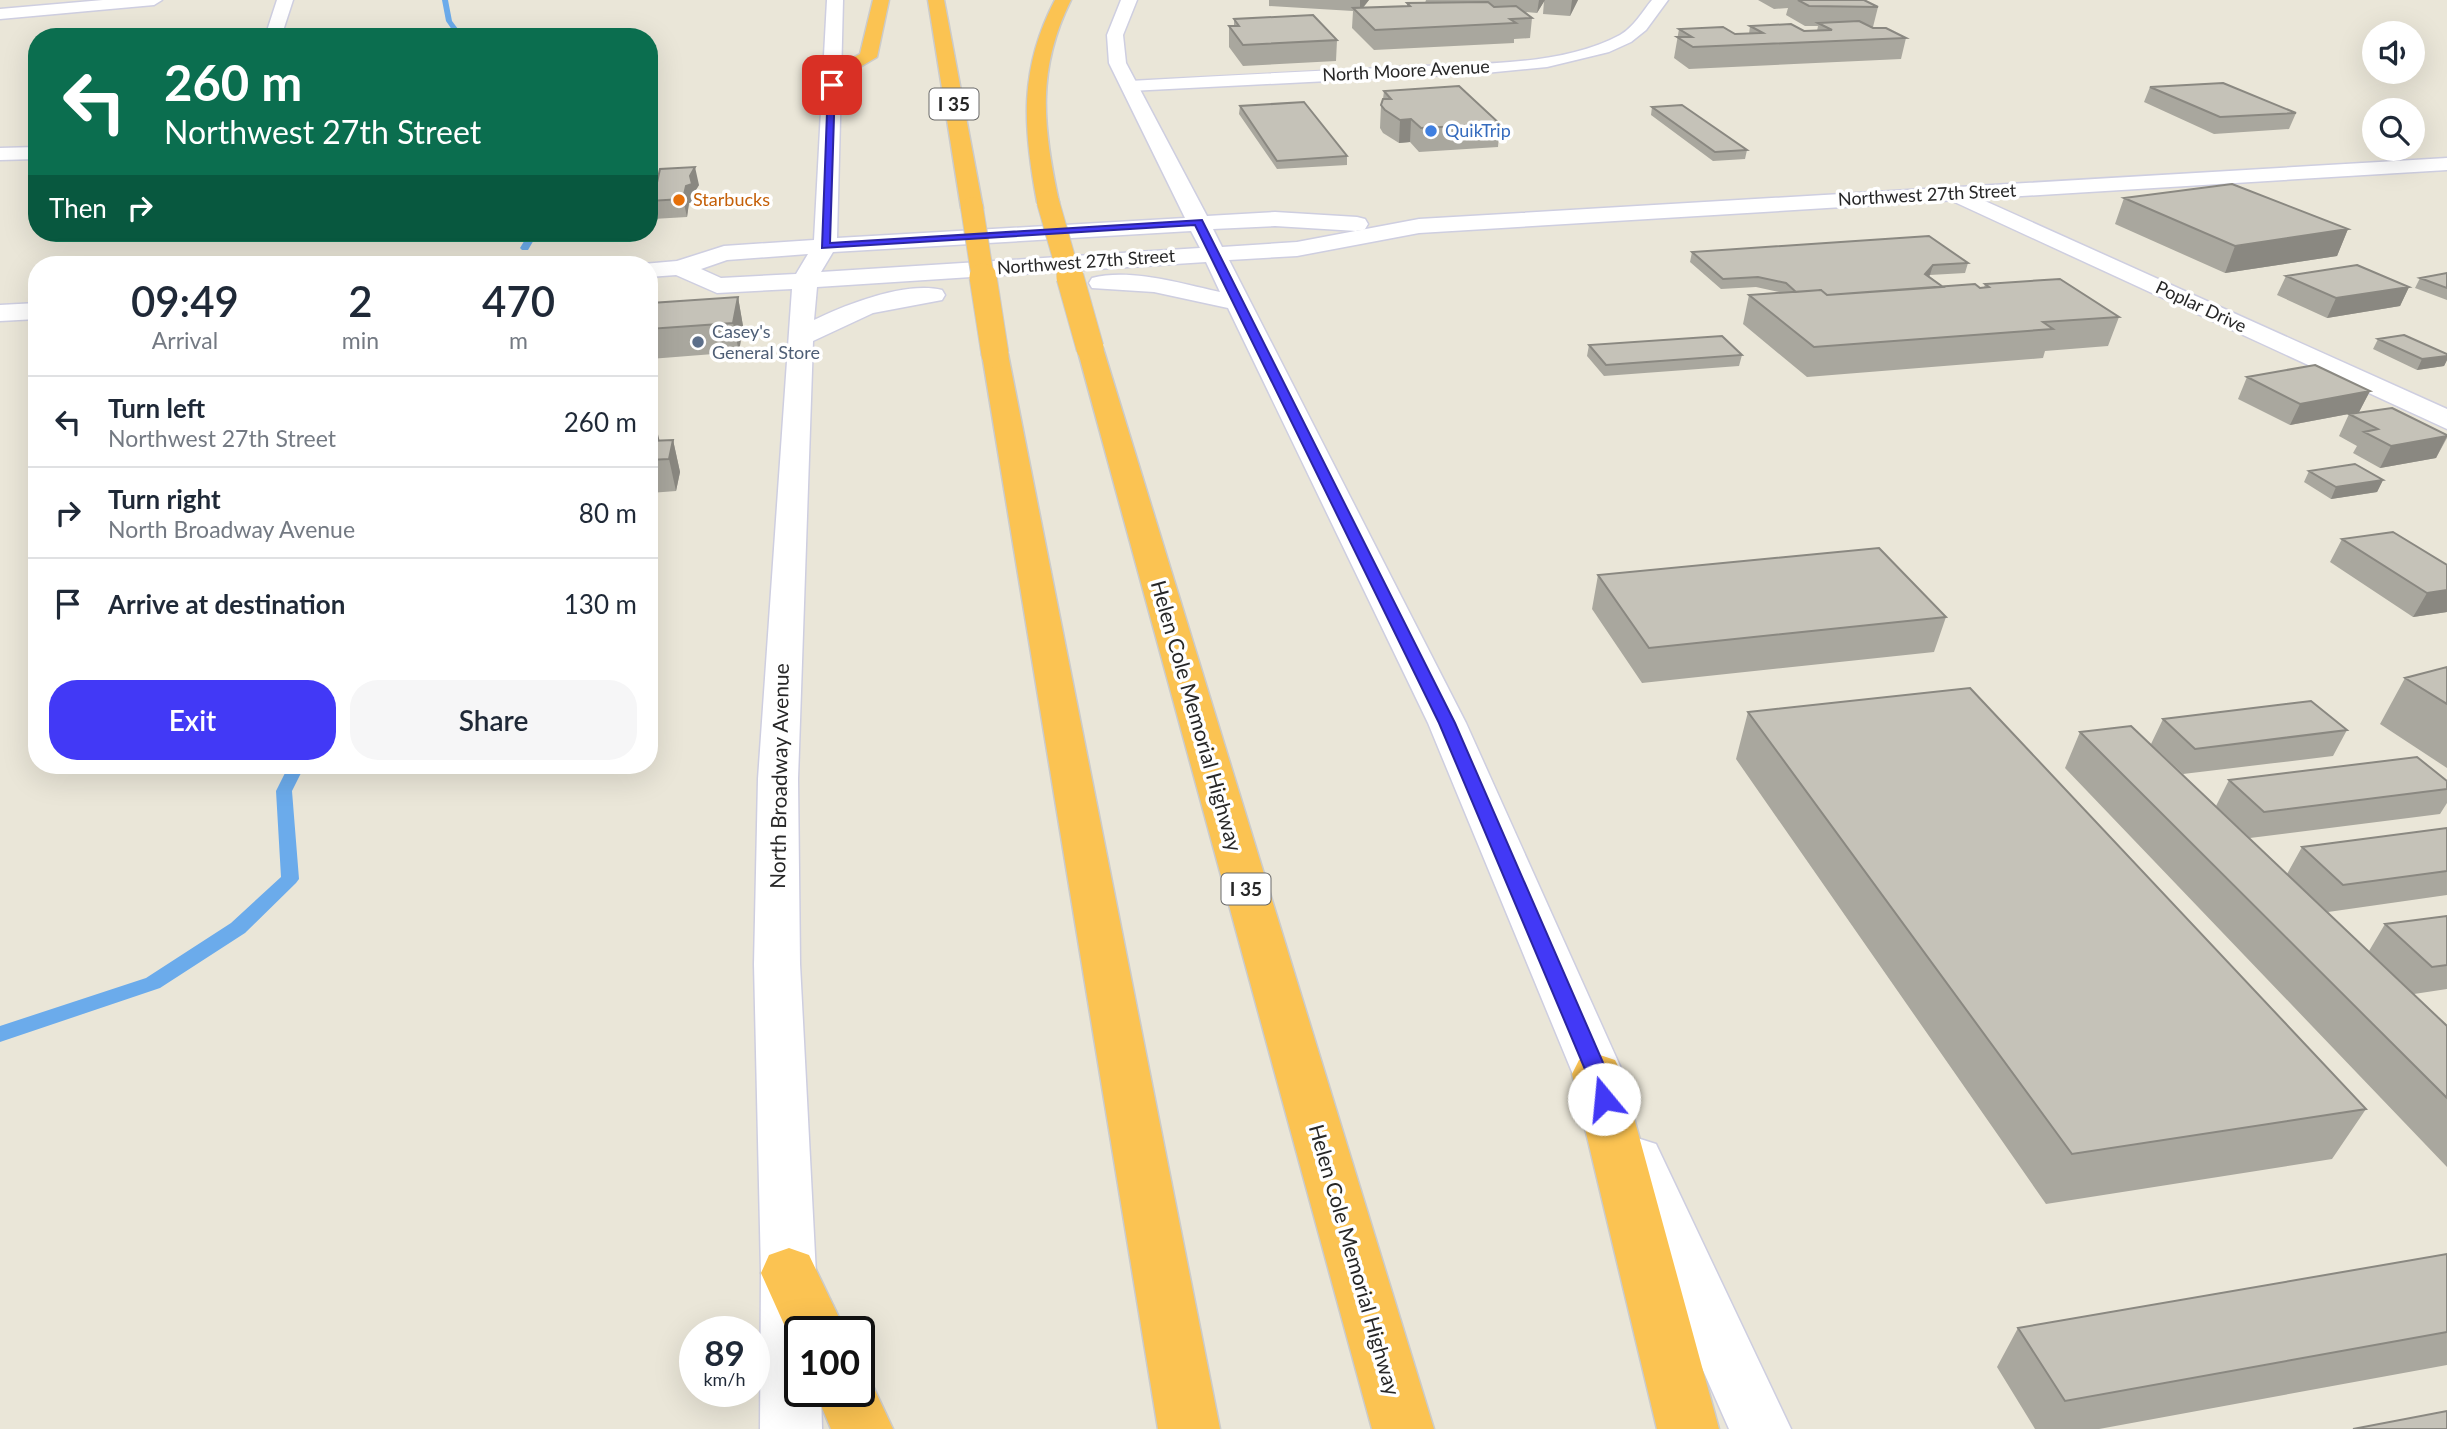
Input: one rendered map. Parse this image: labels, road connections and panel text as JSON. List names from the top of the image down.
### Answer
{
  "streets": {
    "highway": ["I 35", "Helen Cole Memorial Highway"],
    "main road": [
      "North Moore Avenue",
      "Northwest 27th Street",
      "Poplar Drive",
      "North Broadway Avenue"
    ]
  },
  "crossings": [
    ["Northwest 27th Street", "Poplar Drive"],
    ["Northwest 27th Street", "North Broadway Avenue"]
  ],
  "places": ["QuikTrip", "Starbucks", "Casey's General Store"],
  "page": {
    "turn": ["260 m", "Northwest 27th Street"],
    "then": "Then",
    "eta": [
      "09:49",
      "Arrival",
      "2",
      "min",
      "470",
      "m"
    ],
    "list": [
      {
        "name": "Turn left",
        "note": "Northwest 27th Street",
        "value": "260 m"
      },
      {
        "name": "Turn right",
        "note": "North Broadway Avenue",
        "value": "80 m"
      },
      {
        "name": "Arrive at destination",
        "value": "130 m"
      }
    ],
    "buttons": ["Exit", "Share"],
    "speed": "89 km/h",
    "limit": "100"
  }
}
